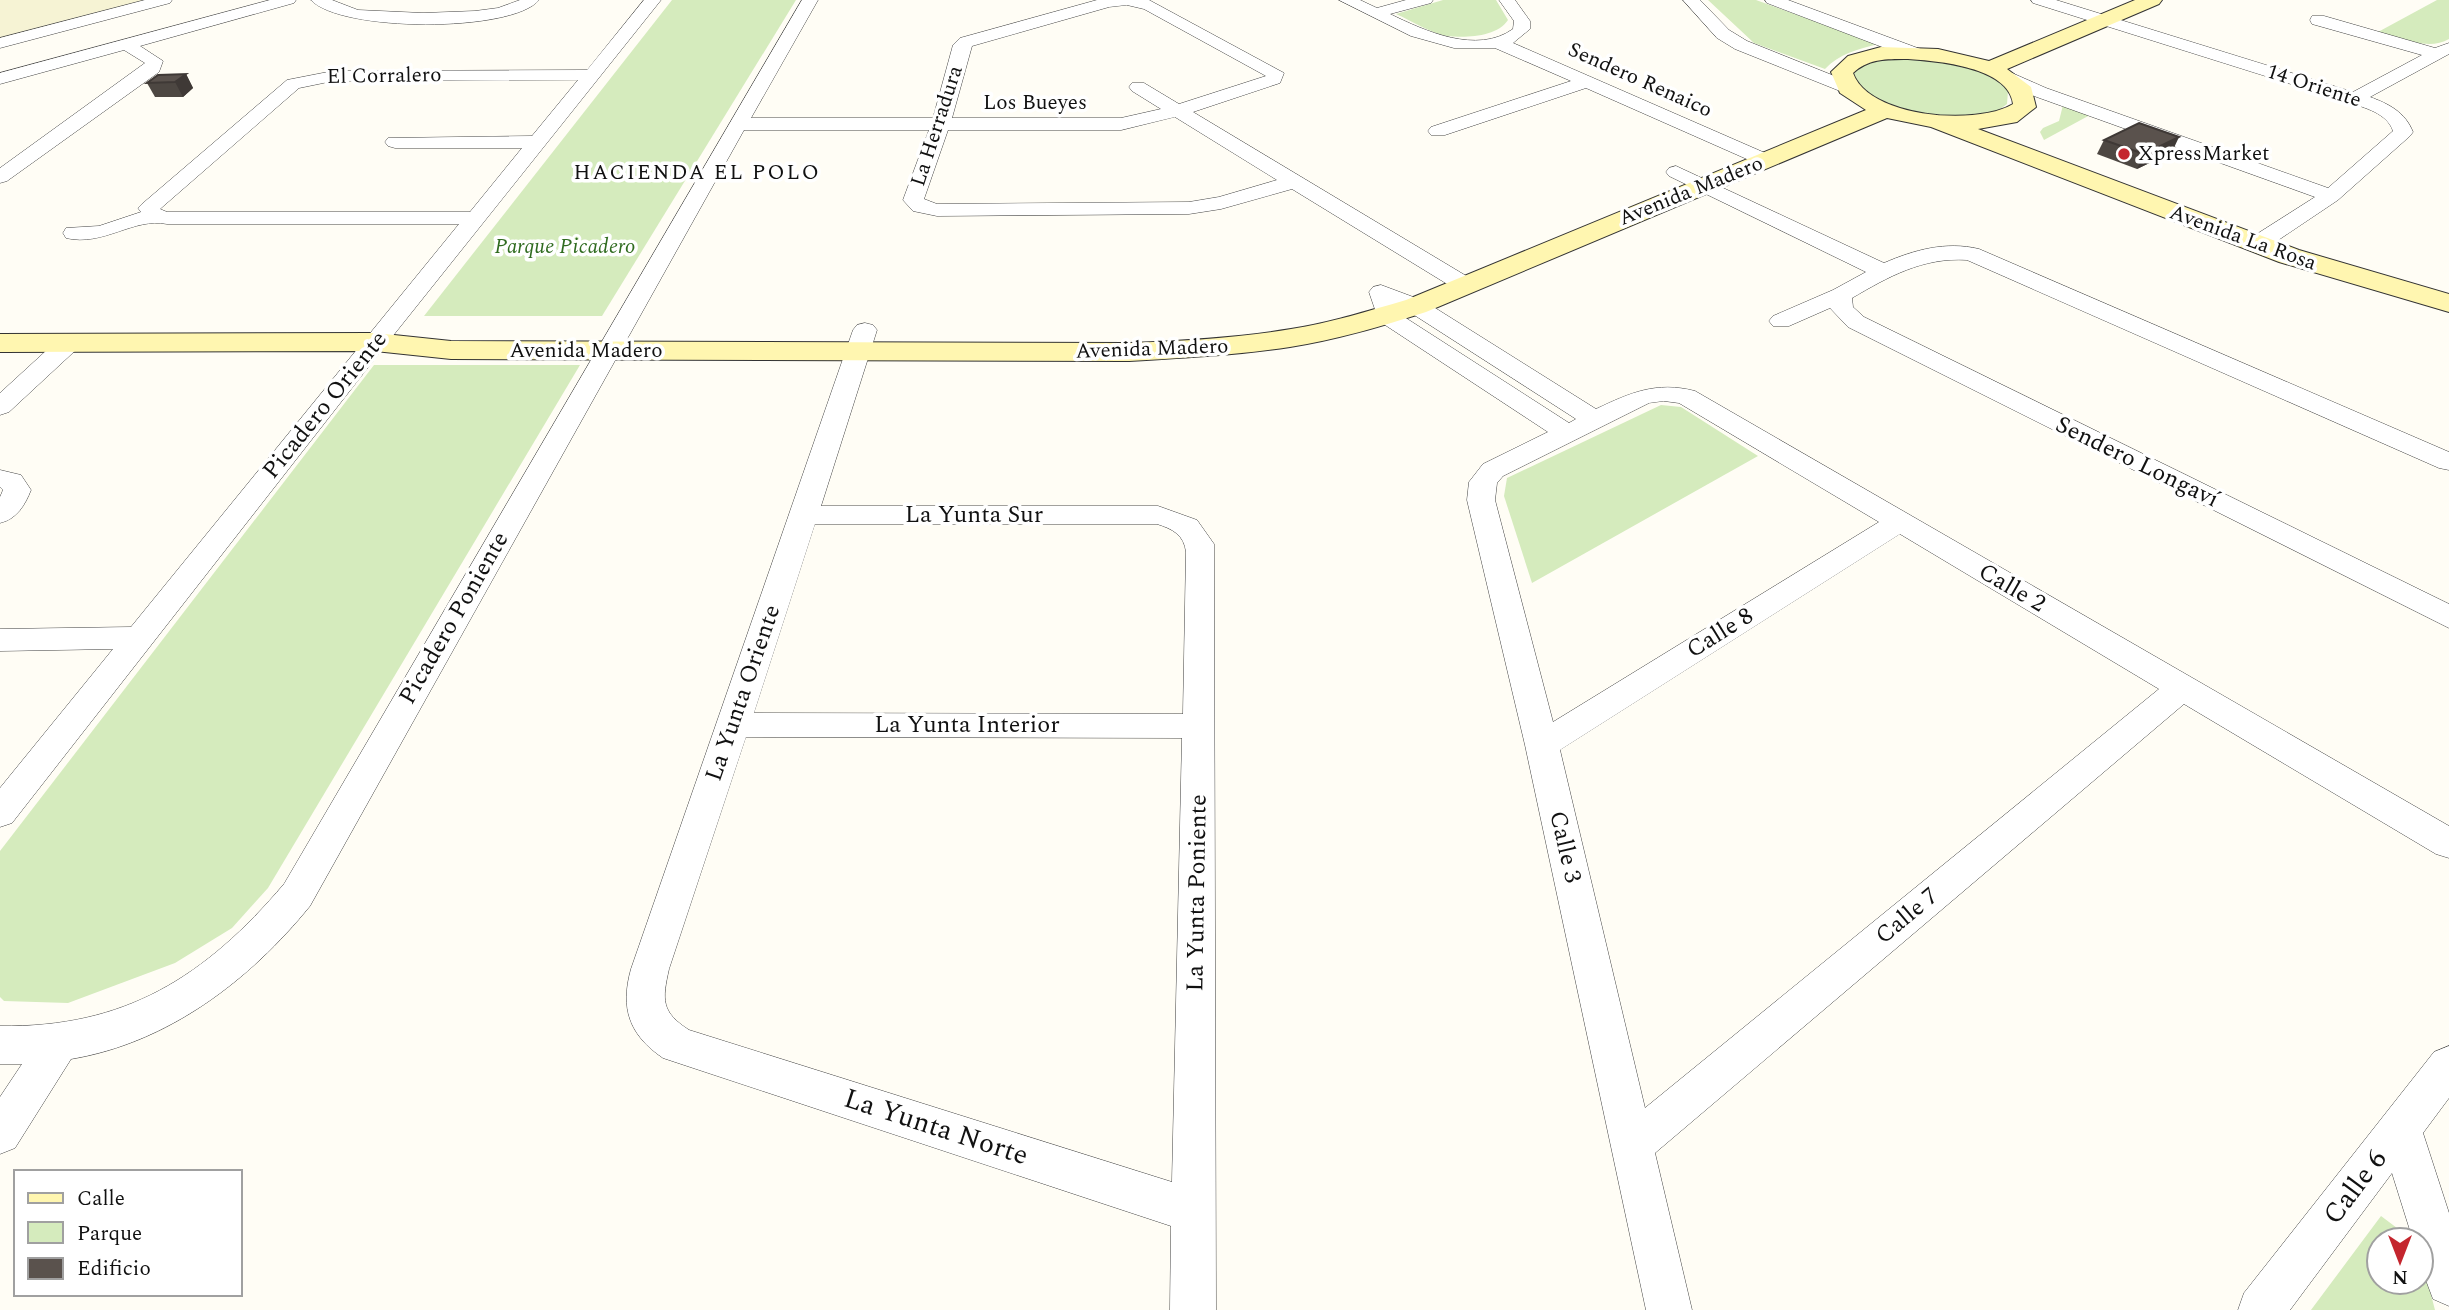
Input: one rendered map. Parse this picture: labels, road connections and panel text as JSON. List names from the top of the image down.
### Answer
{
  "streets": {
    "street": [
      "El Corralero",
      "Sendero Renaico",
      "14 Oriente",
      "Los Bueyes",
      "La Herradura",
      "Avenida Madero",
      "Avenida La Rosa",
      "Picadero Oriente",
      "Sendero Longaví",
      "La Yunta Sur",
      "Calle 2",
      "Picadero Poniente",
      "Calle 8",
      "La Yunta Oriente",
      "La Yunta Interior",
      "Calle 3",
      "La Yunta Poniente",
      "Calle 7",
      "La Yunta Norte",
      "Calle 6"
    ]
  },
  "crossings": [
    ["El Corralero", "Picadero Oriente"],
    ["Sendero Renaico", "Avenida Madero"],
    ["14 Oriente", "Avenida La Rosa"],
    ["Los Bueyes", "La Herradura"],
    ["Los Bueyes", "Picadero Poniente"],
    ["Avenida Madero", "Picadero Oriente"],
    ["Avenida Madero", "Picadero Poniente"],
    ["Avenida Madero", "La Yunta Oriente"],
    ["La Yunta Sur", "La Yunta Oriente"],
    ["La Yunta Sur", "La Yunta Poniente"],
    ["Calle 2", "Calle 8"],
    ["Calle 2", "Calle 3"],
    ["Calle 2", "Calle 7"],
    ["Calle 8", "Calle 3"],
    ["La Yunta Oriente", "La Yunta Interior"],
    ["La Yunta Oriente", "La Yunta Norte"],
    ["La Yunta Interior", "La Yunta Poniente"],
    ["Calle 3", "Calle 7"],
    ["La Yunta Poniente", "La Yunta Norte"]
  ],
  "districts": ["HACIENDA EL POLO"],
  "parks": ["Parque Picadero"],
  "places": ["XpressMarket"],
  "legend": ["Calle", "Parque", "Edificio"],
  "north": "bottom"
}
